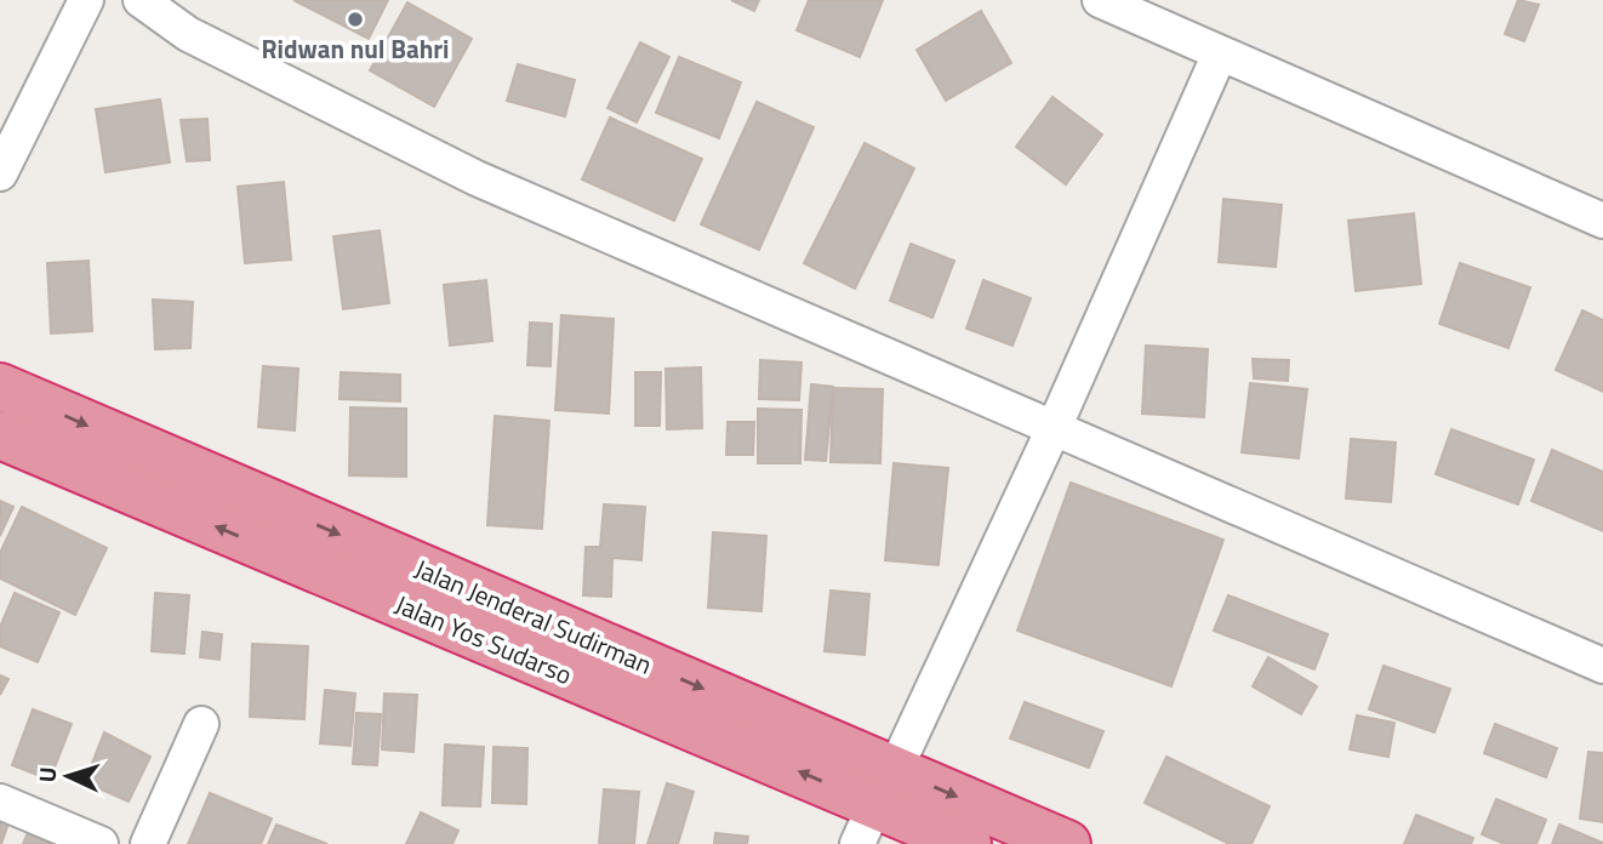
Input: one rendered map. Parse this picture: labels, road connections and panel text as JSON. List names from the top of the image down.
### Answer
{
  "streets": {
    "highway": ["Jalan Jenderal Sudirman", "Jalan Yos Sudarso"]
  },
  "crossings": [
    ["Jalan Jenderal Sudirman", "Jalan Yos Sudarso"]
  ],
  "one_way": ["Jalan Jenderal Sudirman", "Jalan Yos Sudarso"],
  "places": ["Ridwan nul Bahri"],
  "north": "left"
}
